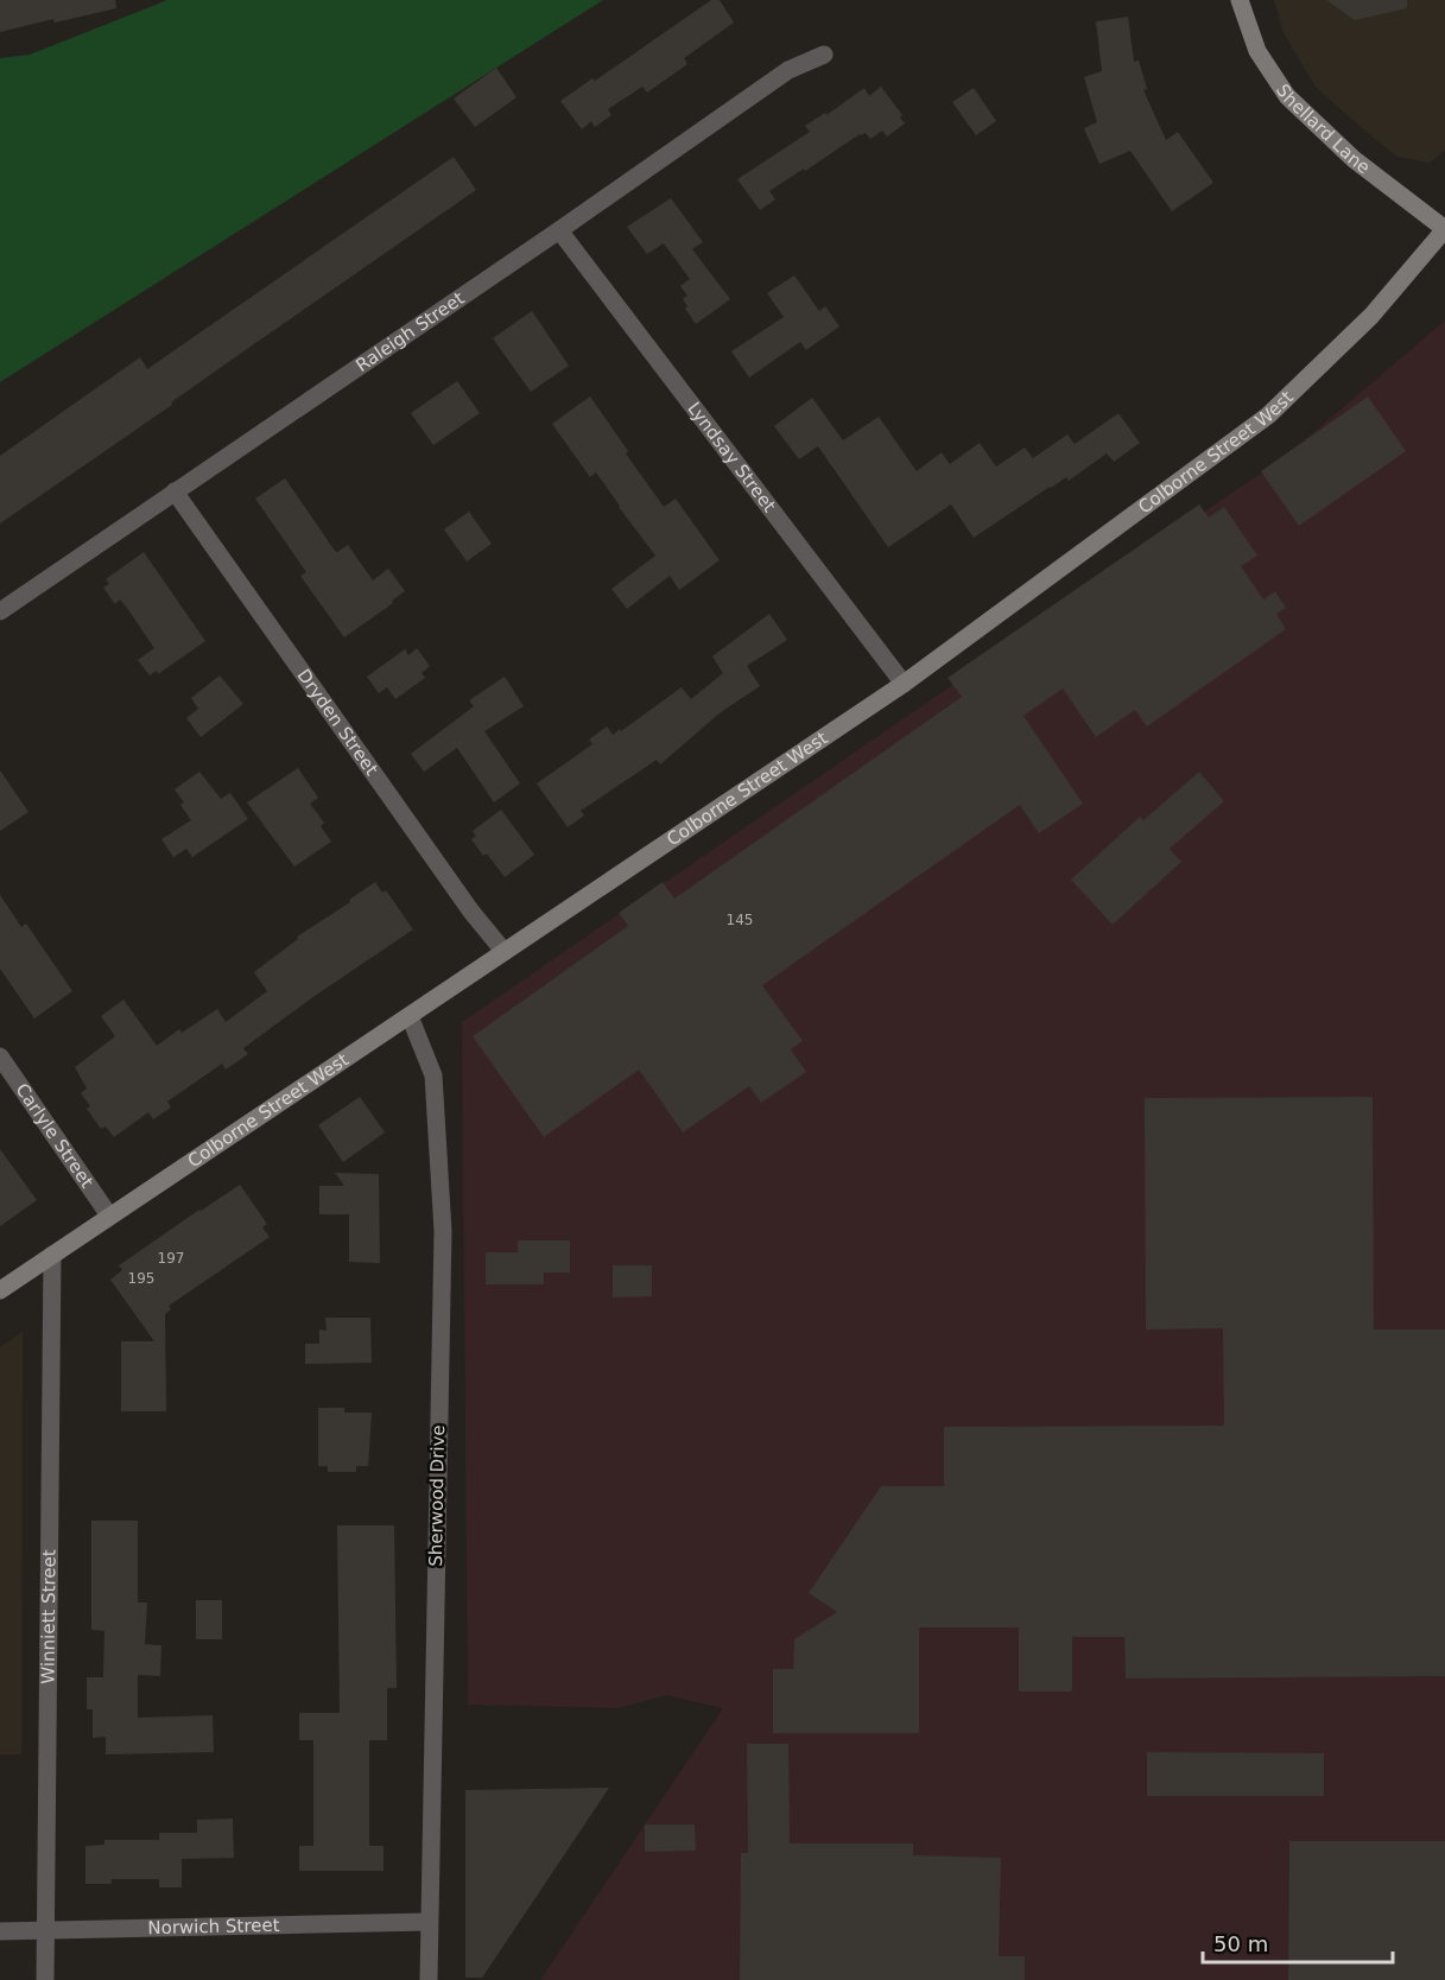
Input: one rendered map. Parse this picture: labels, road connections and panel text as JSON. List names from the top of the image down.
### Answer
{
  "streets": {
    "main road": ["Shellard Lane", "Colborne Street West"],
    "street": [
      "Raleigh Street",
      "Lyndsay Street",
      "Dryden Street",
      "Carlyle Street",
      "Sherwood Drive",
      "Winniett Street",
      "Norwich Street"
    ]
  },
  "crossings": [
    ["Shellard Lane", "Colborne Street West"],
    ["Raleigh Street", "Lyndsay Street"],
    ["Raleigh Street", "Dryden Street"],
    ["Colborne Street West", "Lyndsay Street"],
    ["Colborne Street West", "Dryden Street"],
    ["Colborne Street West", "Carlyle Street"],
    ["Colborne Street West", "Sherwood Drive"],
    ["Colborne Street West", "Winniett Street"],
    ["Sherwood Drive", "Norwich Street"],
    ["Winniett Street", "Norwich Street"]
  ],
  "house_numbers": ["145", "197", "195"],
  "scale_bar": "50 m"
}
